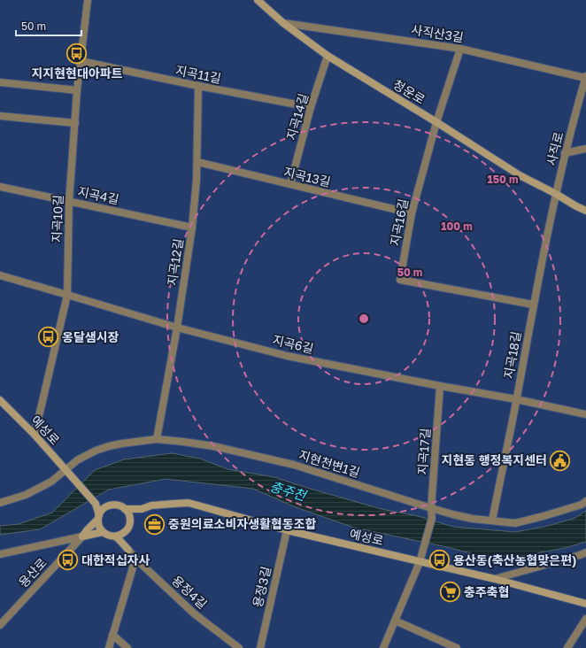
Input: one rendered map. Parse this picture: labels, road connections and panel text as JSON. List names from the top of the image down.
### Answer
{
  "streets": {
    "main road": ["청운로", "예성로"],
    "street": [
      "사직산3길",
      "지곡11길",
      "지곡14길",
      "사직로",
      "지곡13길",
      "지곡4길",
      "지곡10길",
      "지곡16길",
      "지곡12길",
      "지곡6길",
      "지곡18길",
      "지곡17길",
      "지현천변1길",
      "용산로",
      "용정3길",
      "용정4길"
    ]
  },
  "crossings": [
    ["사직산3길", "청운로"],
    ["사직산3길", "사직로"],
    ["사직산3길", "지곡16길"],
    ["지곡11길", "지곡14길"],
    ["지곡11길", "지곡10길"],
    ["지곡11길", "지곡12길"],
    ["청운로", "지곡14길"],
    ["청운로", "사직로"],
    ["청운로", "지곡16길"],
    ["청운로", "지곡18길"],
    ["지곡14길", "지곡13길"],
    ["사직로", "지곡18길"],
    ["지곡13길", "지곡16길"],
    ["지곡13길", "지곡12길"],
    ["지곡4길", "지곡10길"],
    ["지곡4길", "지곡12길"],
    ["지곡10길", "지곡6길"],
    ["지곡10길", "예성로"],
    ["지곡16길", "지곡18길"],
    ["지곡12길", "지곡6길"],
    ["지곡12길", "지현천변1길"],
    ["지곡6길", "지곡18길"],
    ["지곡6길", "지곡17길"],
    ["지곡18길", "지현천변1길"],
    ["예성로", "지곡17길"],
    ["예성로", "지현천변1길"],
    ["예성로", "용정3길"],
    ["지곡17길", "지현천변1길"]
  ],
  "water": ["충주천"],
  "places": {
    "bus stop": [
      "지지현현대아파트",
      "옹달샘시장",
      "대한적십자사",
      "용산동(축산농협맞은편)"
    ],
    "public building": ["지현동 행정복지센터"],
    "office": ["중원의료소비자생활협동조합"],
    "supermarket": ["충주축협"]
  },
  "scale_bar": "50 m",
  "rings": ["150 m", "100 m", "50 m"]
}
